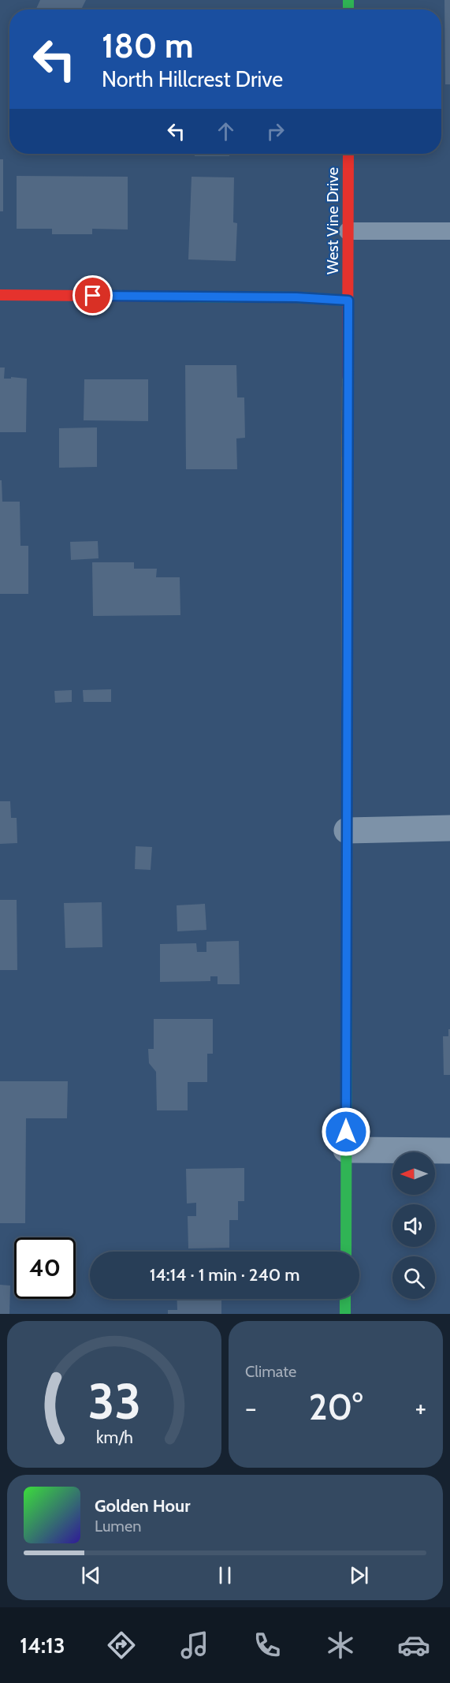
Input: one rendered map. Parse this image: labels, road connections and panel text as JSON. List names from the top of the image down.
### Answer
{
  "streets": {
    "street": ["West Vine Drive"]
  },
  "north": "left",
  "page": {
    "turn": ["180 m", "North Hillcrest Drive"],
    "limit": "40",
    "trip": "14:14 · 1 min · 240 m",
    "tile": "Climate",
    "heat": ["−", "20°", "+"],
    "song": ["Golden Hour", "Lumen"],
    "tabs": "14:13",
    "gauge": ["33", "km/h"]
  }
}
